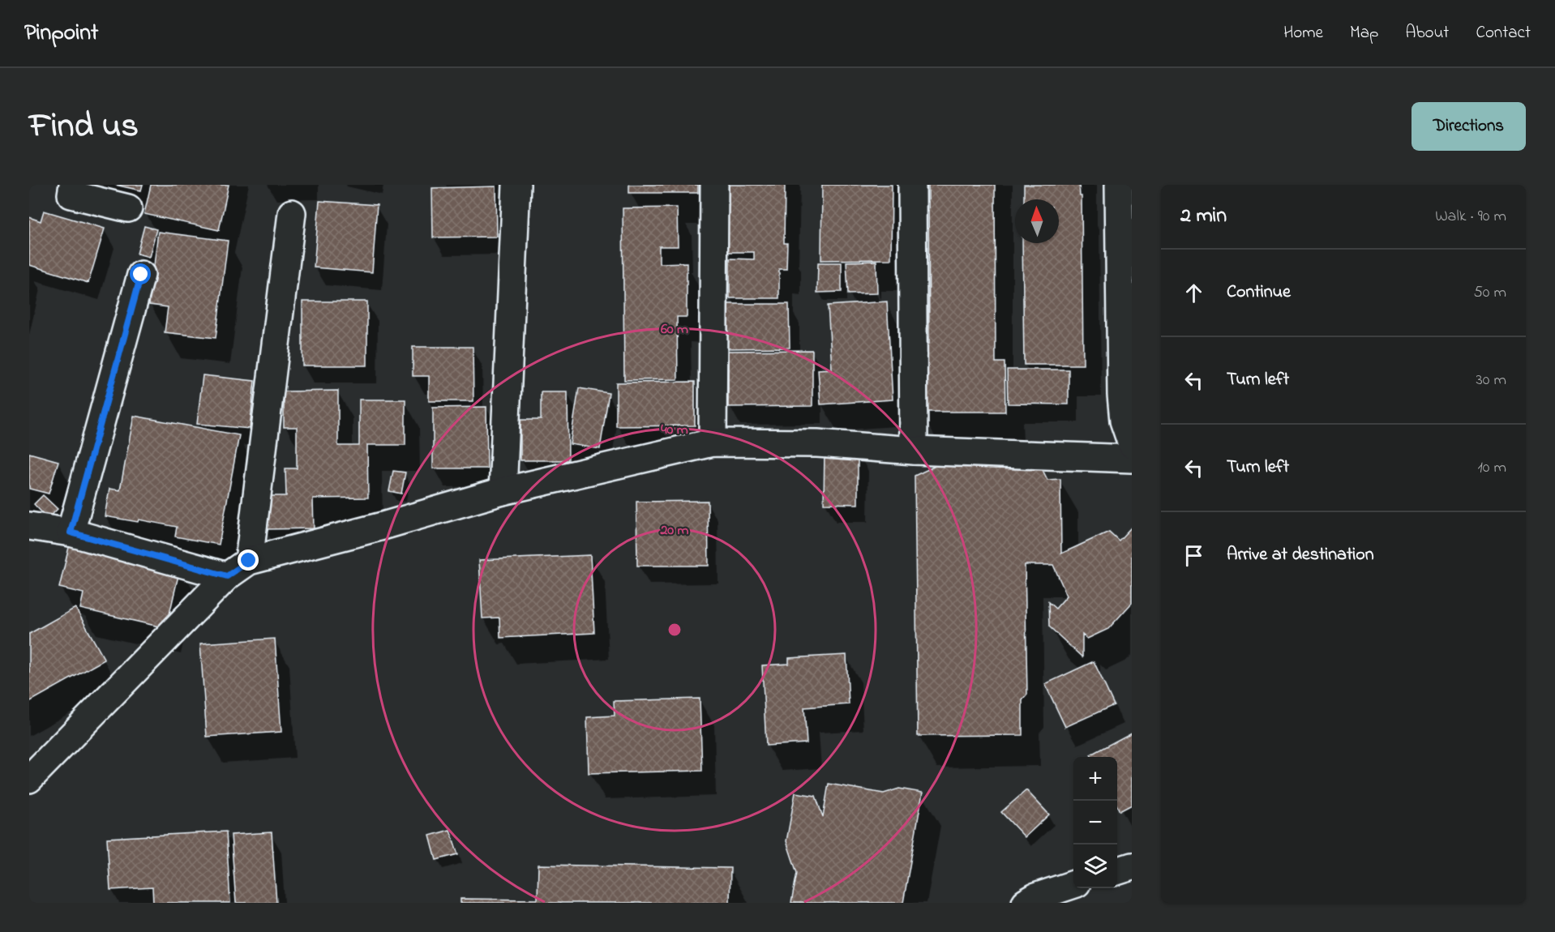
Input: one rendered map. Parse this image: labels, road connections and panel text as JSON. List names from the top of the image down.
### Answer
{
  "north": "top",
  "page": {
    "header": "Pinpoint",
    "nav": [
      "Home",
      "Map",
      "About",
      "Contact"
    ],
    "title": "Find us",
    "buttons": "Directions",
    "heading": ["2 min", "Walk · 90 m"],
    "list": [
      ["Continue", "50 m"],
      ["Turn left", "30 m"],
      ["Turn left", "10 m"],
      "Arrive at destination"
    ],
    "map_buttons": ["+", "−"]
  },
  "rings": ["60 m", "40 m", "20 m"]
}
